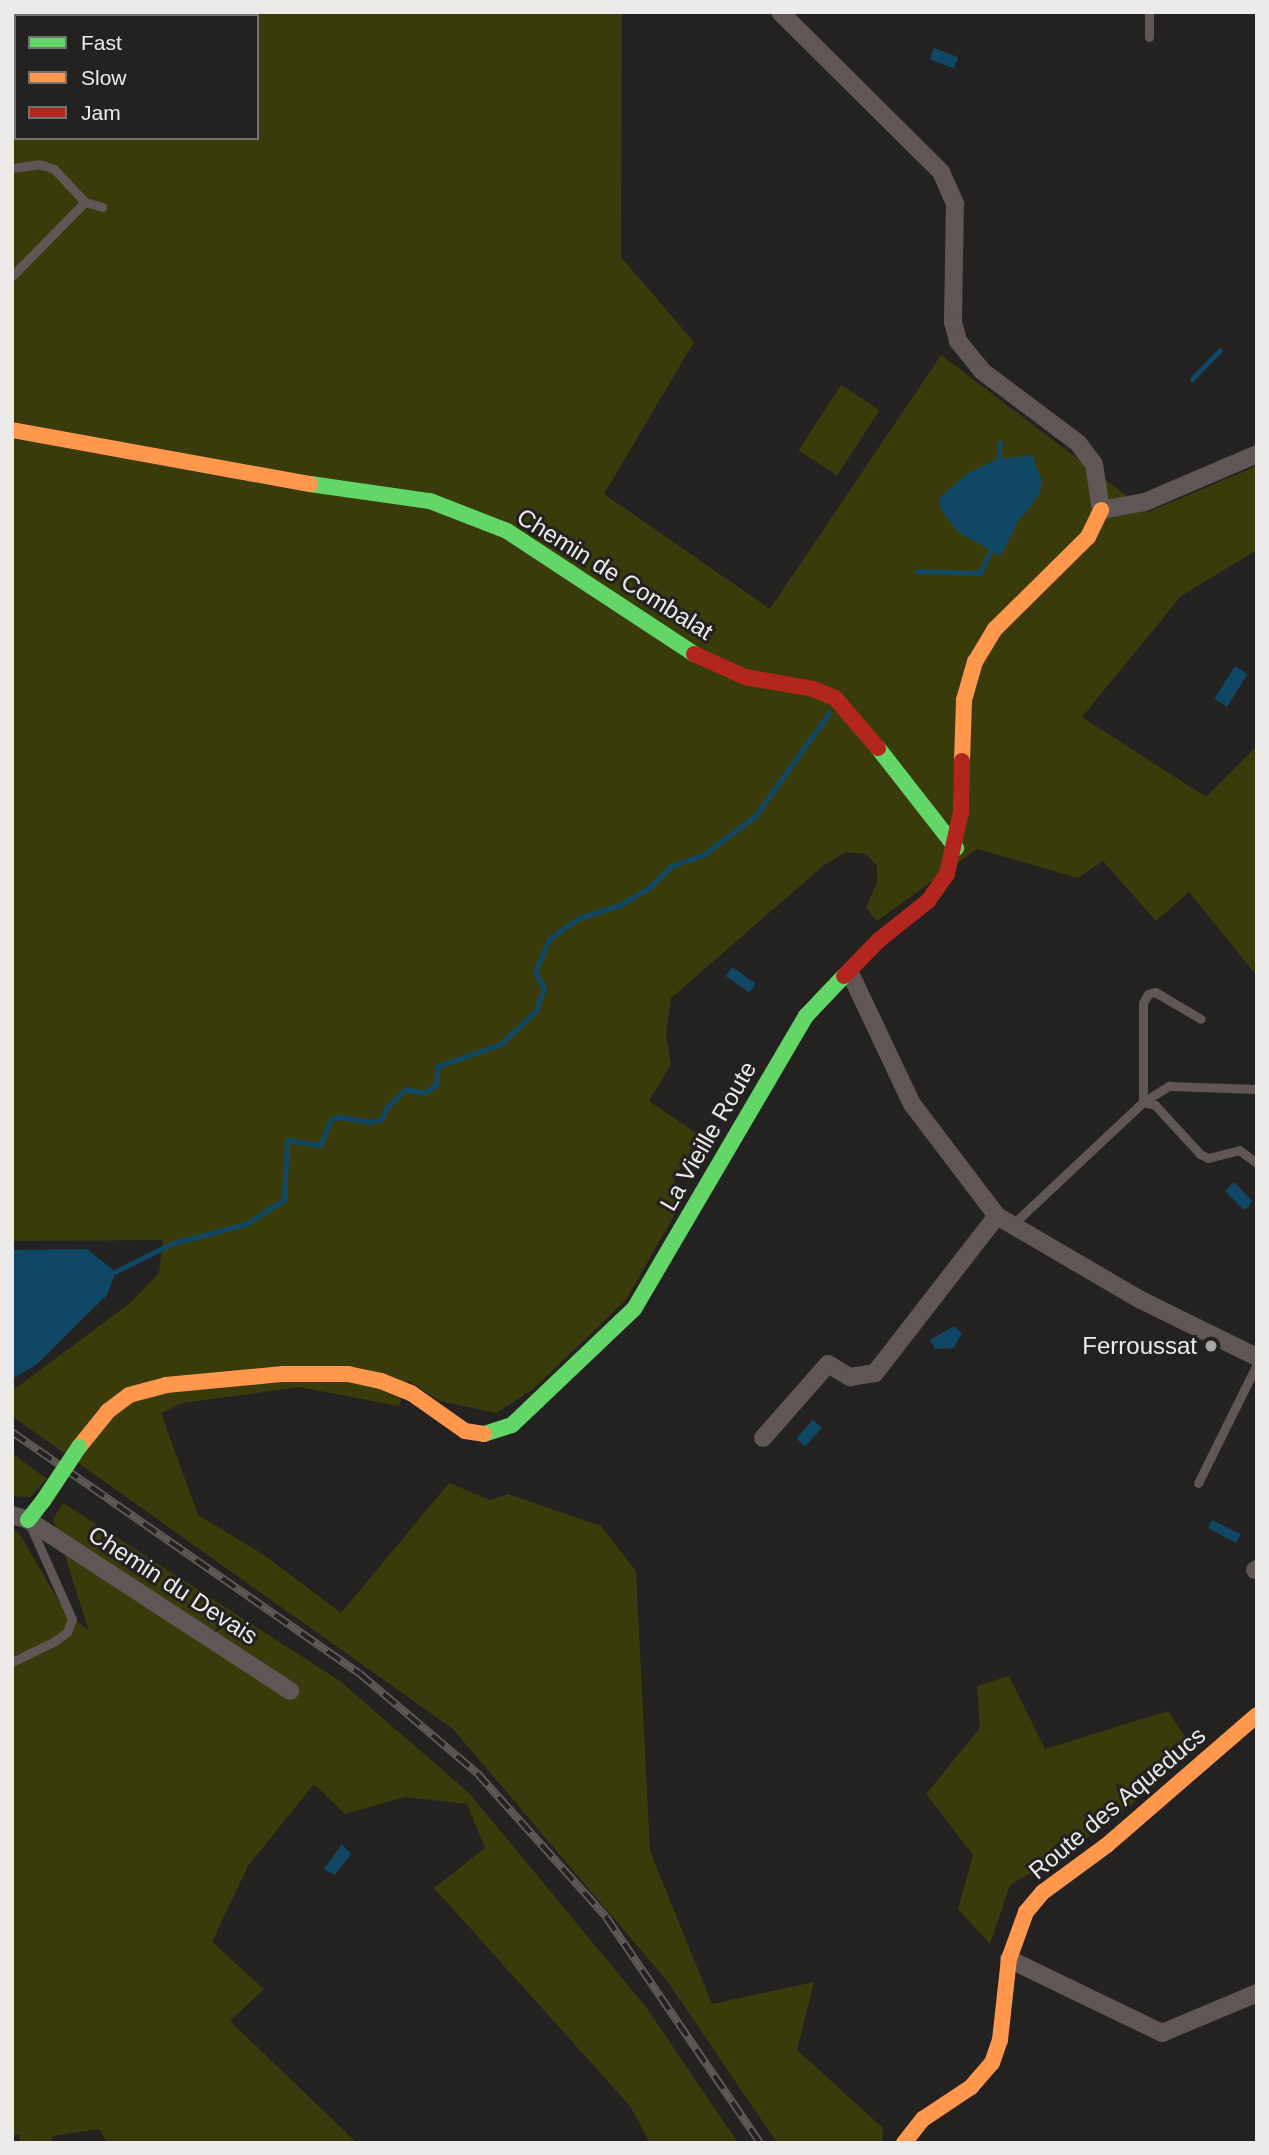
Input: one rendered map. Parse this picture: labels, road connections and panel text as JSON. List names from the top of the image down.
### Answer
{
  "streets": {
    "street": [
      "Chemin de Combalat",
      "La Vieille Route",
      "Chemin du Devais",
      "Route des Aqueducs"
    ]
  },
  "crossings": [
    ["Chemin de Combalat", "La Vieille Route"],
    ["La Vieille Route", "Chemin du Devais"]
  ],
  "places": ["Ferroussat"],
  "legend": ["Fast", "Slow", "Jam"]
}
